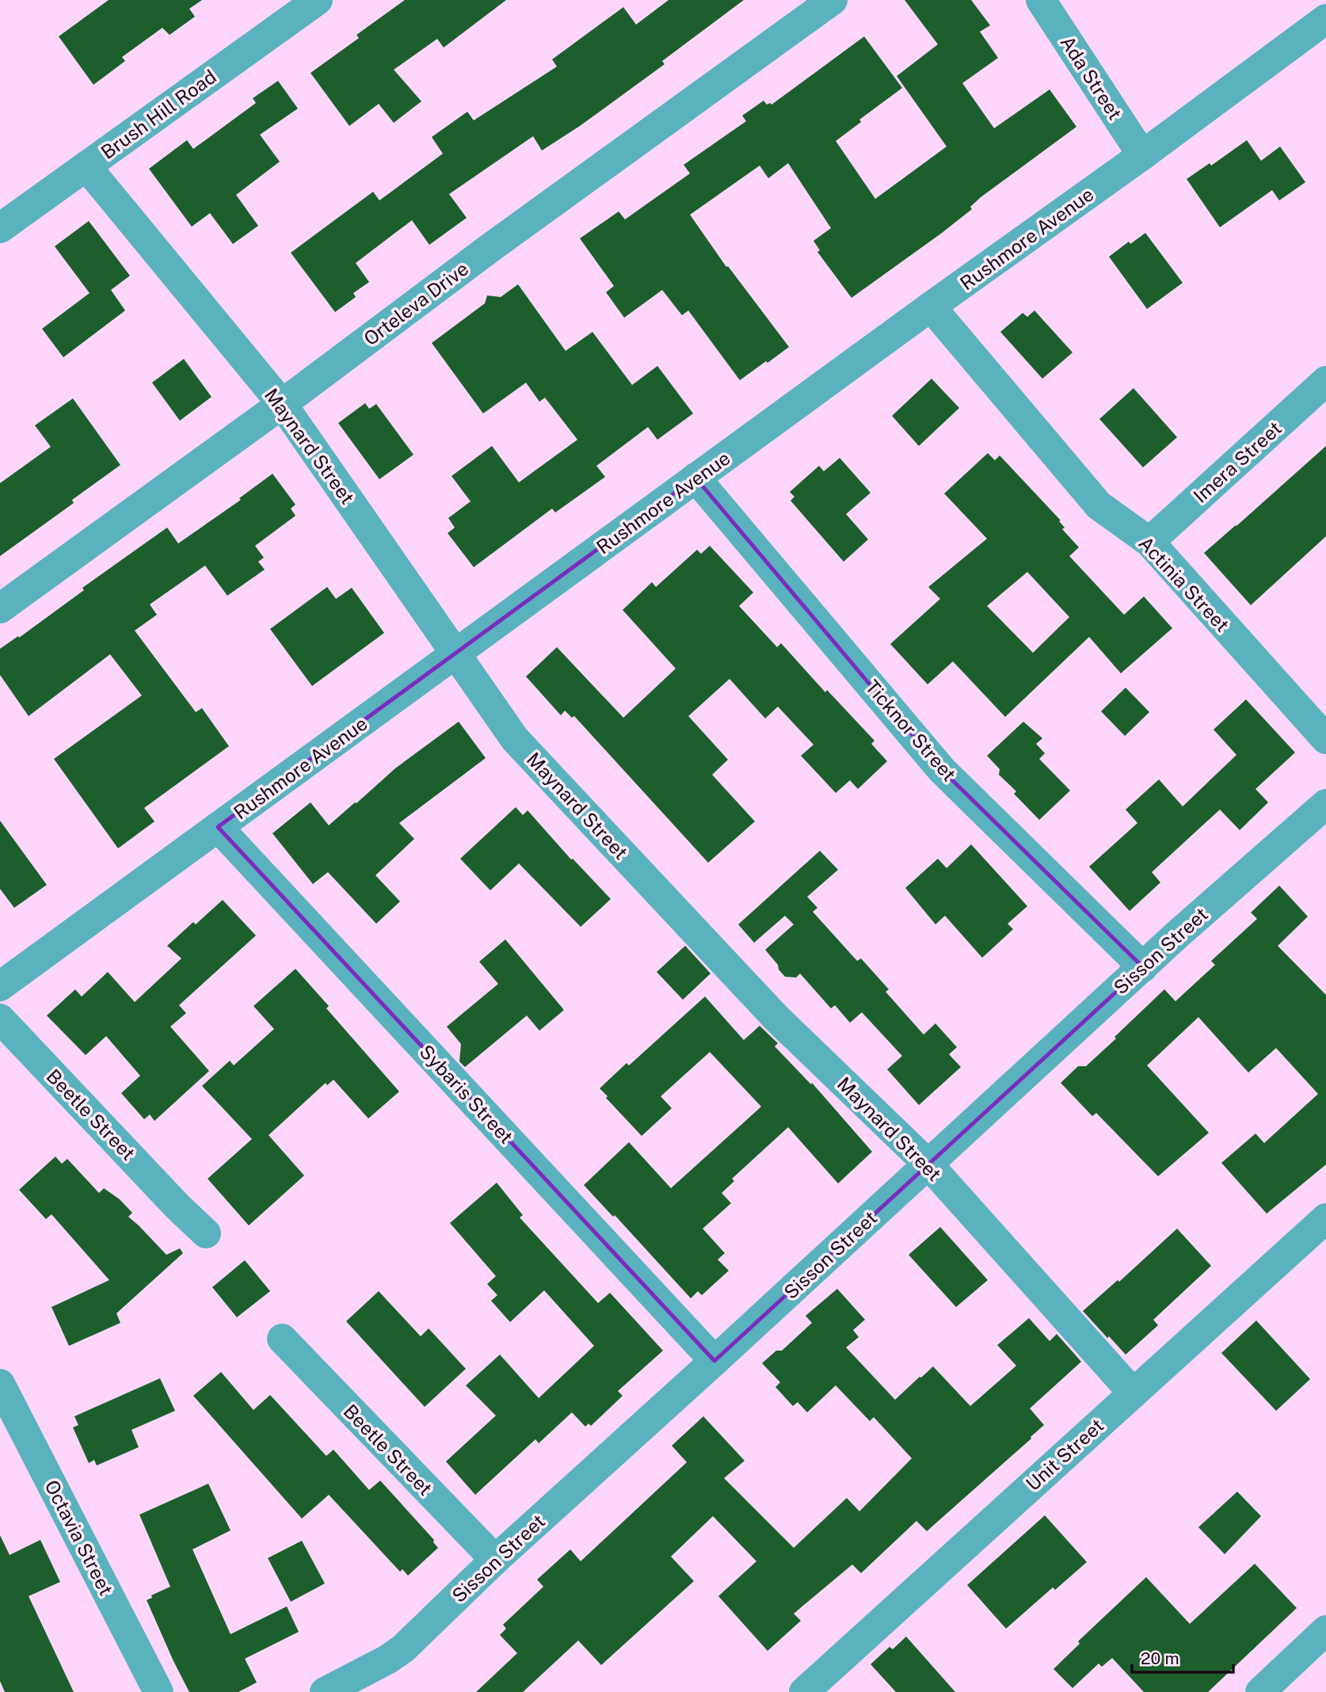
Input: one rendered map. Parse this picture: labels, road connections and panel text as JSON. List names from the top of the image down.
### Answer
{
  "streets": {
    "street": [
      "Ada Street",
      "Brush Hill Road",
      "Rushmore Avenue",
      "Orteleva Drive",
      "Maynard Street",
      "Imera Street",
      "Actinia Street",
      "Ticknor Street",
      "Sisson Street",
      "Sybaris Street",
      "Beetle Street",
      "Unit Street",
      "Octavia Street"
    ]
  },
  "crossings": [
    ["Ada Street", "Rushmore Avenue"],
    ["Brush Hill Road", "Maynard Street"],
    ["Rushmore Avenue", "Maynard Street"],
    ["Rushmore Avenue", "Actinia Street"],
    ["Rushmore Avenue", "Ticknor Street"],
    ["Rushmore Avenue", "Sybaris Street"],
    ["Orteleva Drive", "Maynard Street"],
    ["Maynard Street", "Sisson Street"],
    ["Maynard Street", "Unit Street"],
    ["Imera Street", "Actinia Street"],
    ["Ticknor Street", "Sisson Street"],
    ["Sisson Street", "Sybaris Street"],
    ["Sisson Street", "Beetle Street"]
  ],
  "scale_bar": "20 m"
}
